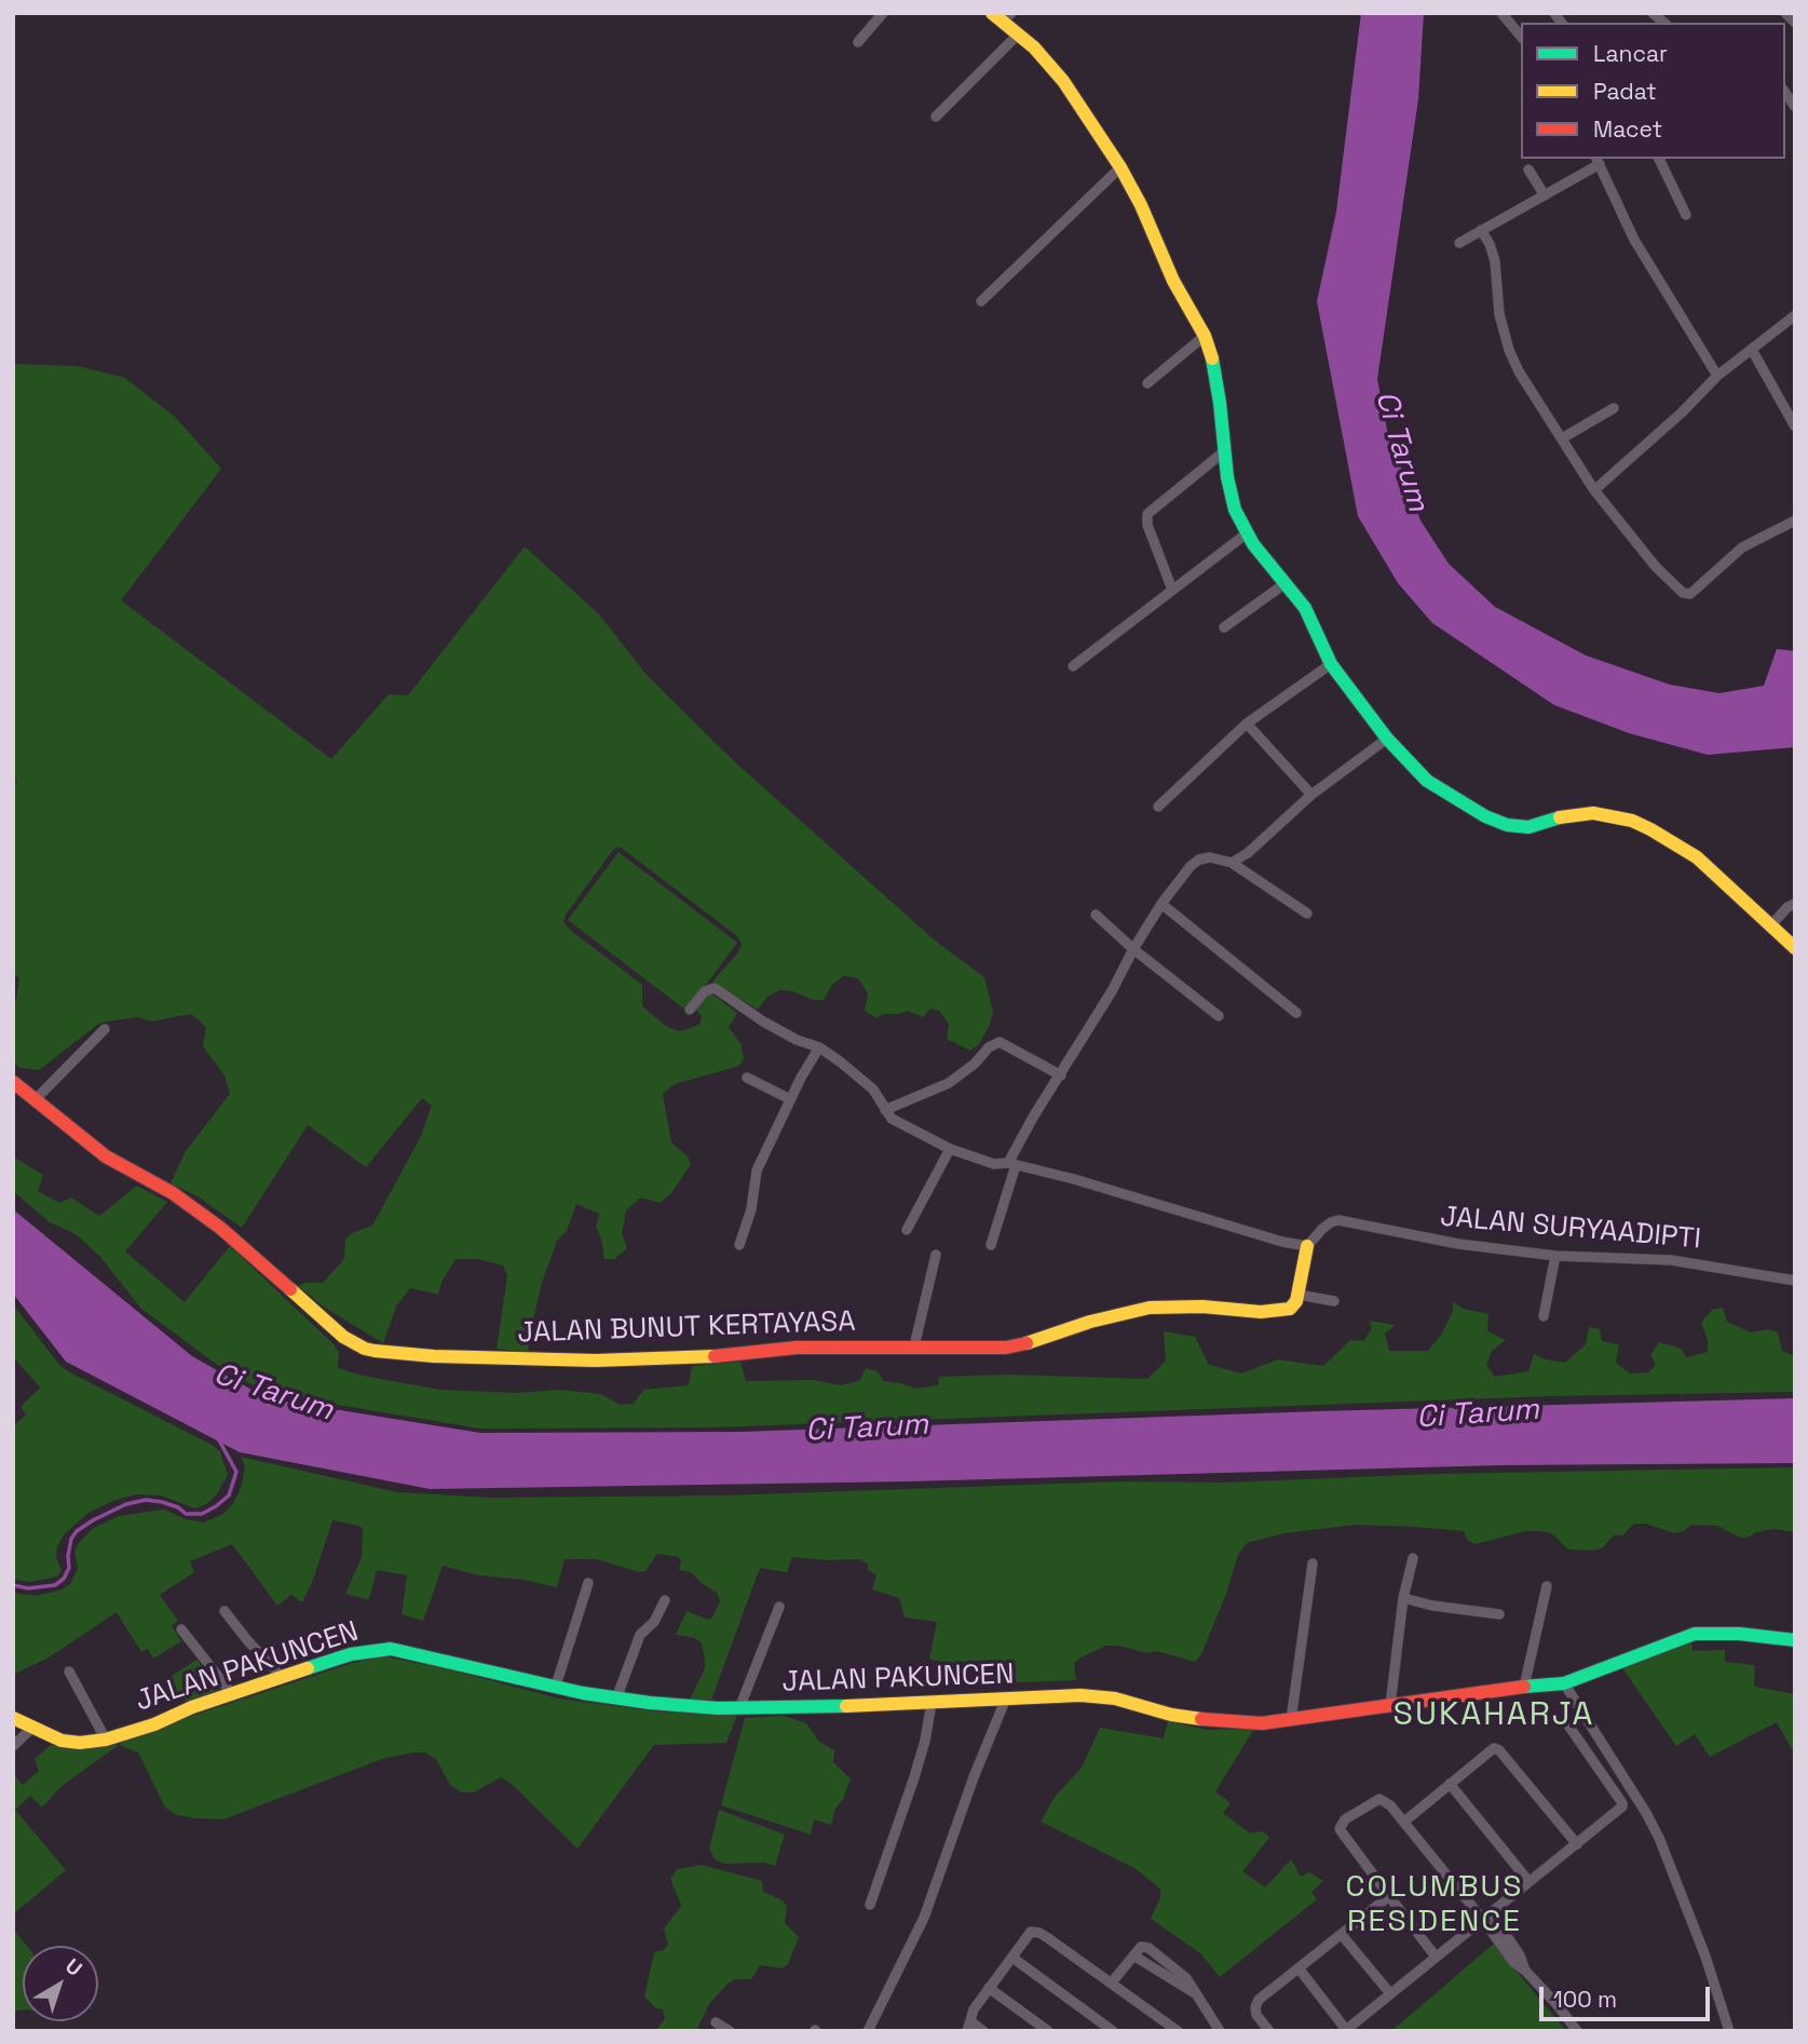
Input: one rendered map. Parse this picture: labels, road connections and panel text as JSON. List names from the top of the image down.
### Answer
{
  "streets": {
    "street": ["JALAN SURYAADIPTI", "JALAN BUNUT KERTAYASA", "JALAN PAKUNCEN"]
  },
  "districts": ["SUKAHARJA", "COLUMBUS RESIDENCE"],
  "water": ["Ci Tarum"],
  "legend": ["Lancar", "Padat", "Macet"],
  "scale_bar": "100 m",
  "north": "top right"
}
